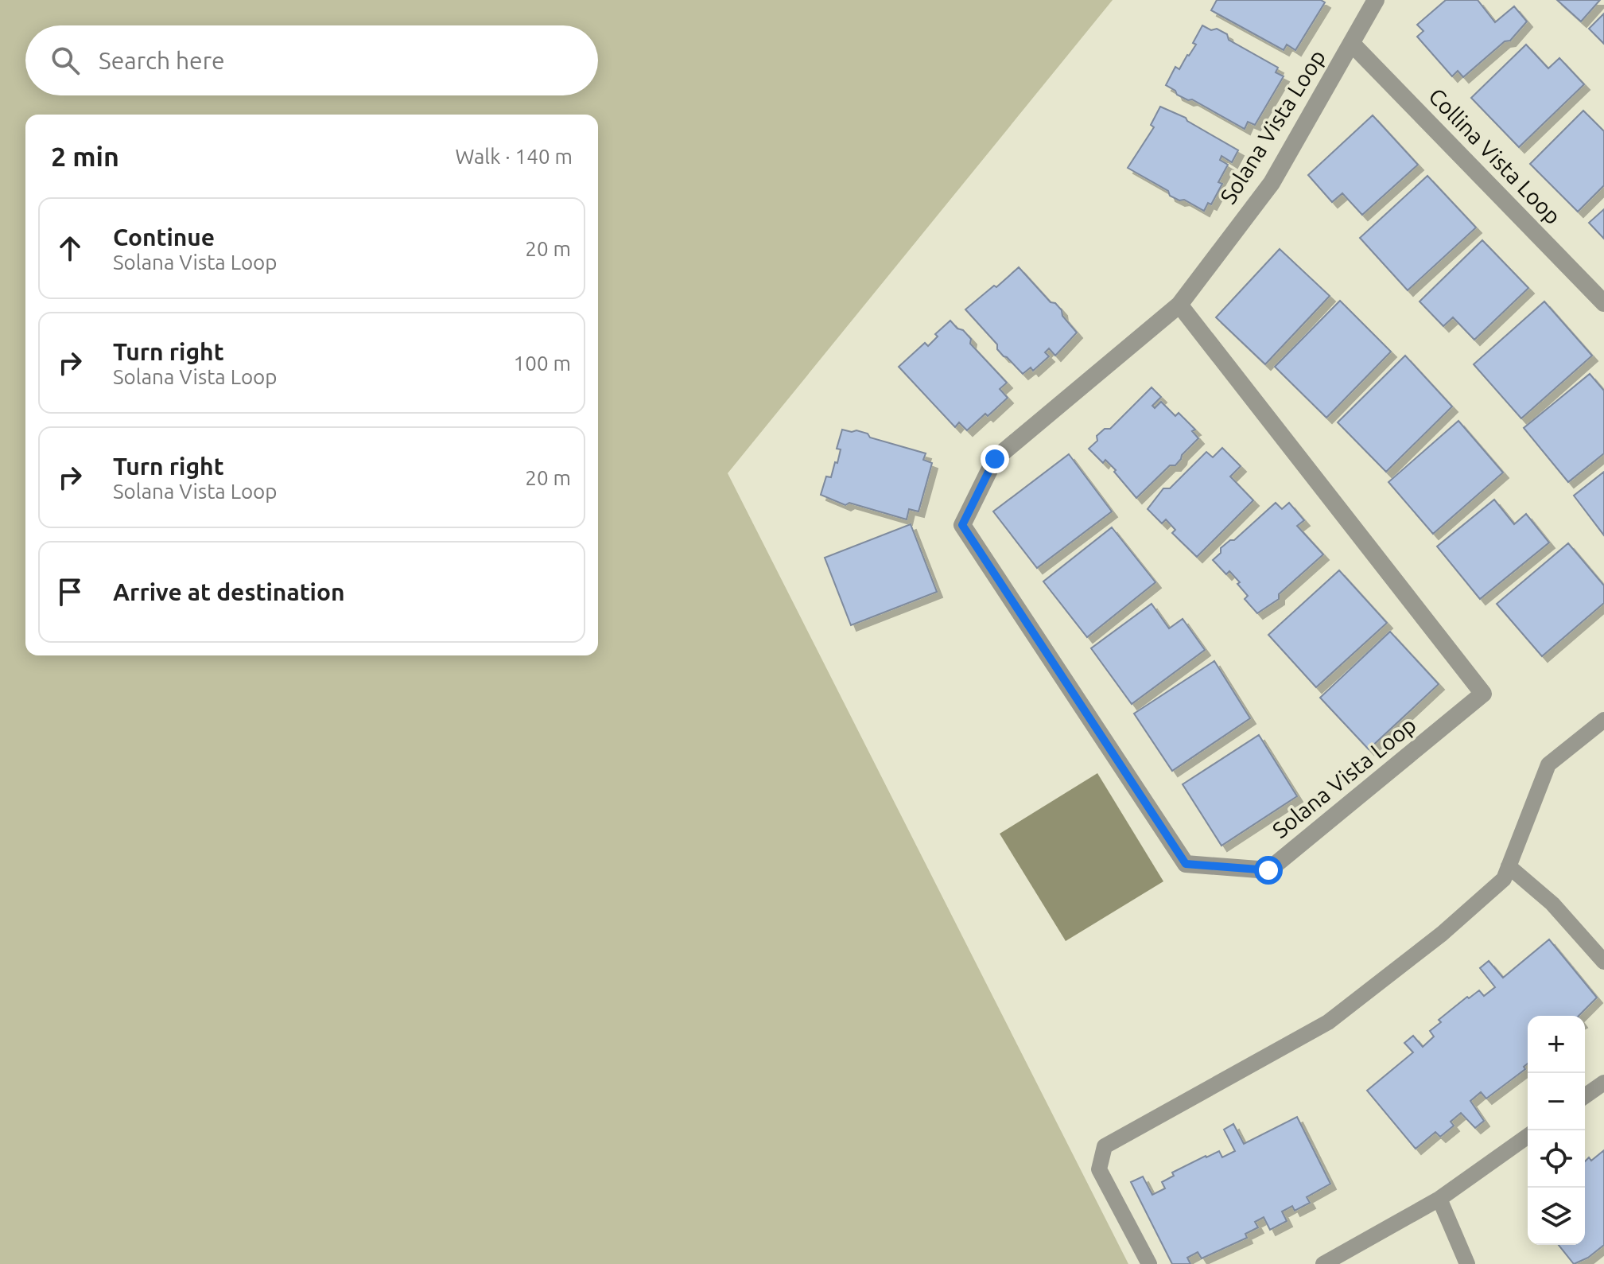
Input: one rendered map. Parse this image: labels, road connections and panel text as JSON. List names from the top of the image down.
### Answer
{
  "streets": {
    "street": ["Solana Vista Loop", "Collina Vista Loop"]
  },
  "crossings": [
    ["Solana Vista Loop", "Collina Vista Loop"]
  ],
  "page": {
    "search": "Search here",
    "heading": ["2 min", "Walk · 140 m"],
    "list": [
      ["Continue", "Solana Vista Loop", "20 m"],
      ["Turn right", "Solana Vista Loop", "100 m"],
      ["Turn right", "Solana Vista Loop", "20 m"],
      "Arrive at destination"
    ],
    "map_buttons": ["+", "−"]
  }
}
